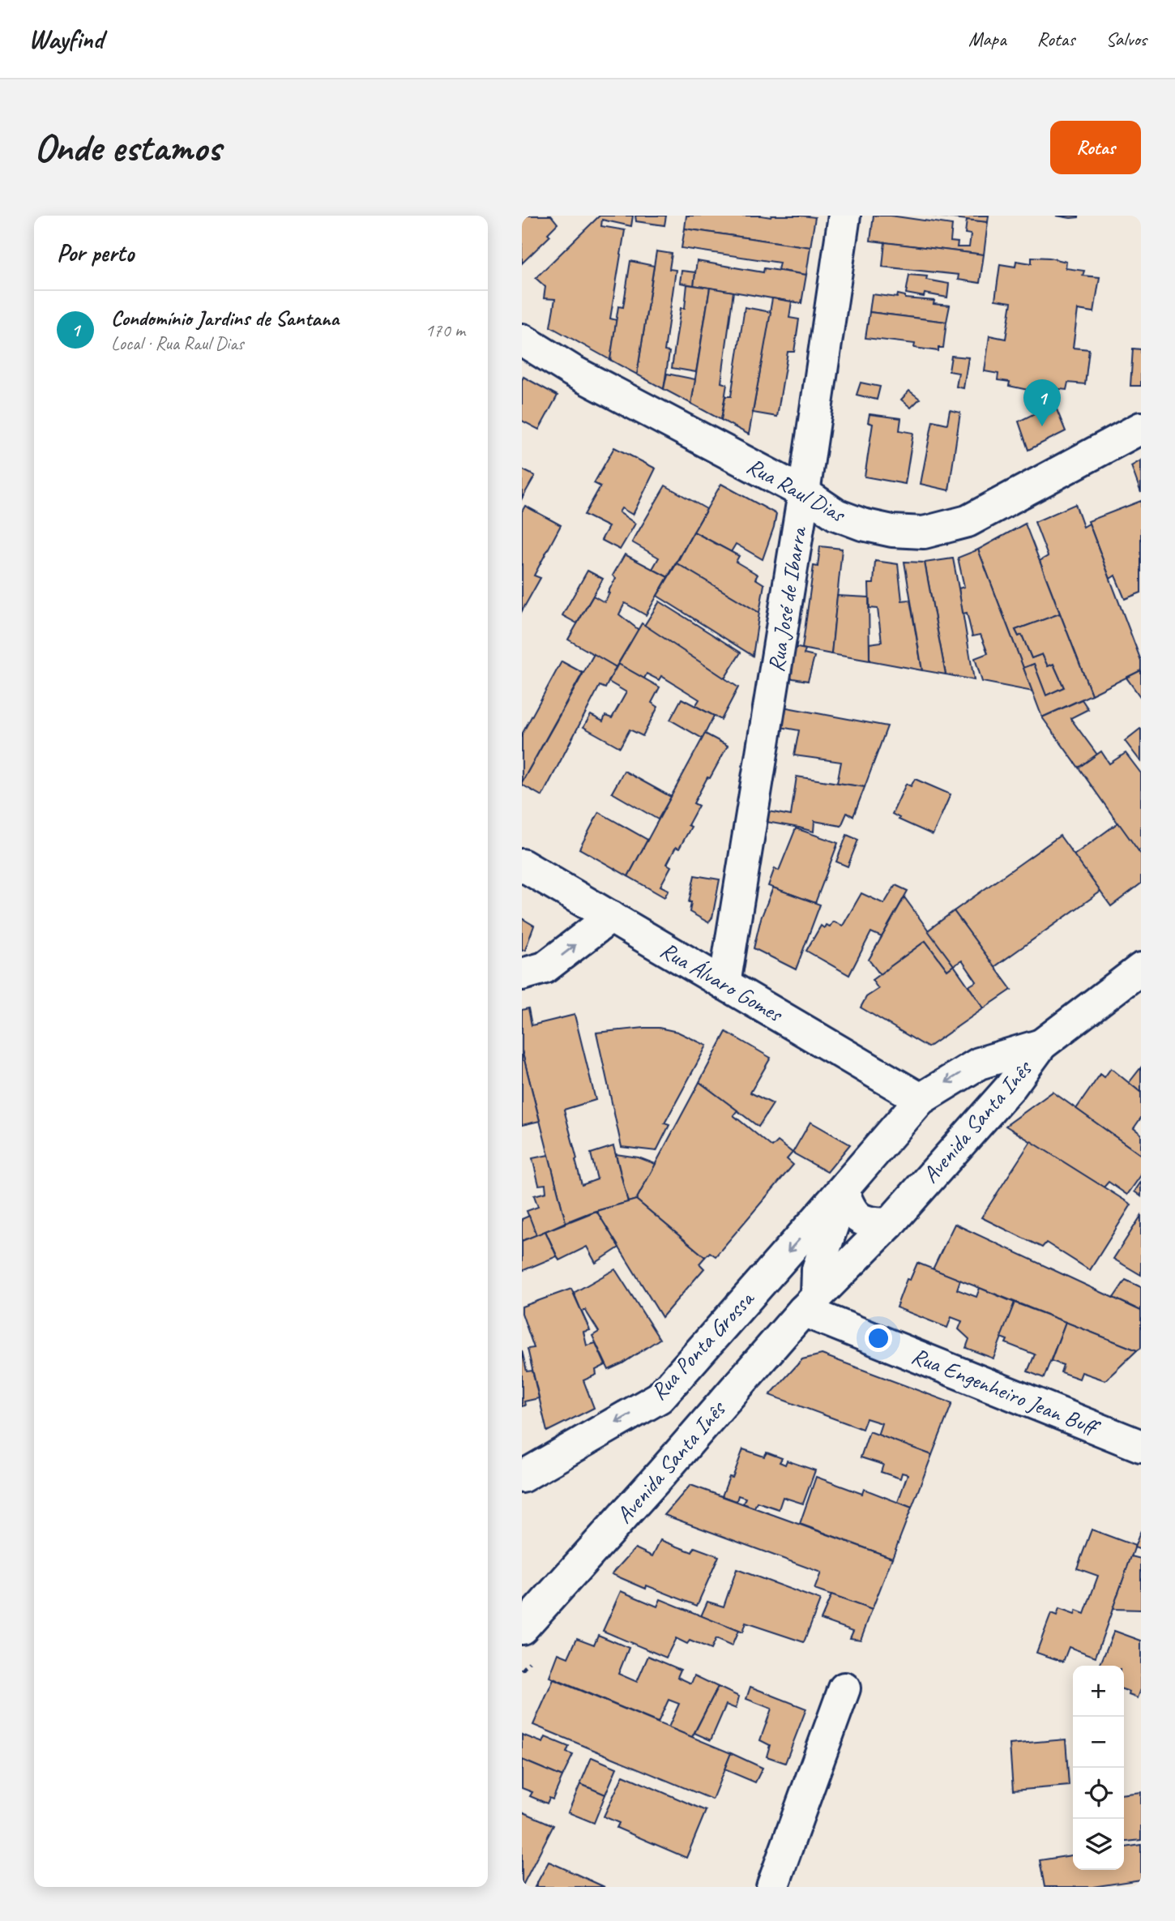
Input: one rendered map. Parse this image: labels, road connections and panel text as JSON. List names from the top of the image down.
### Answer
{
  "streets": {
    "street": [
      "Rua Raul Dias",
      "Rua José de Ibarra",
      "Rua Álvaro Gomes",
      "Avenida Santa Inês",
      "Rua Ponta Grossa",
      "Rua Engenheiro Jean Buff"
    ]
  },
  "crossings": [
    ["Rua Raul Dias", "Rua José de Ibarra"],
    ["Rua José de Ibarra", "Rua Álvaro Gomes"],
    ["Rua Álvaro Gomes", "Avenida Santa Inês"],
    ["Avenida Santa Inês", "Rua Ponta Grossa"],
    ["Avenida Santa Inês", "Rua Engenheiro Jean Buff"]
  ],
  "one_way": ["Rua Ponta Grossa"],
  "page": {
    "header": "Wayfind",
    "nav": ["Mapa", "Rotas", "Salvos"],
    "buttons": "Rotas",
    "title": "Onde estamos",
    "heading": "Por perto",
    "list": [
      {
        "mark": "1",
        "name": "Condomínio Jardins de Santana",
        "note": "Local · Rua Raul Dias",
        "value": "170 m"
      }
    ],
    "pins": "1",
    "map_buttons": ["+", "−"]
  }
}
